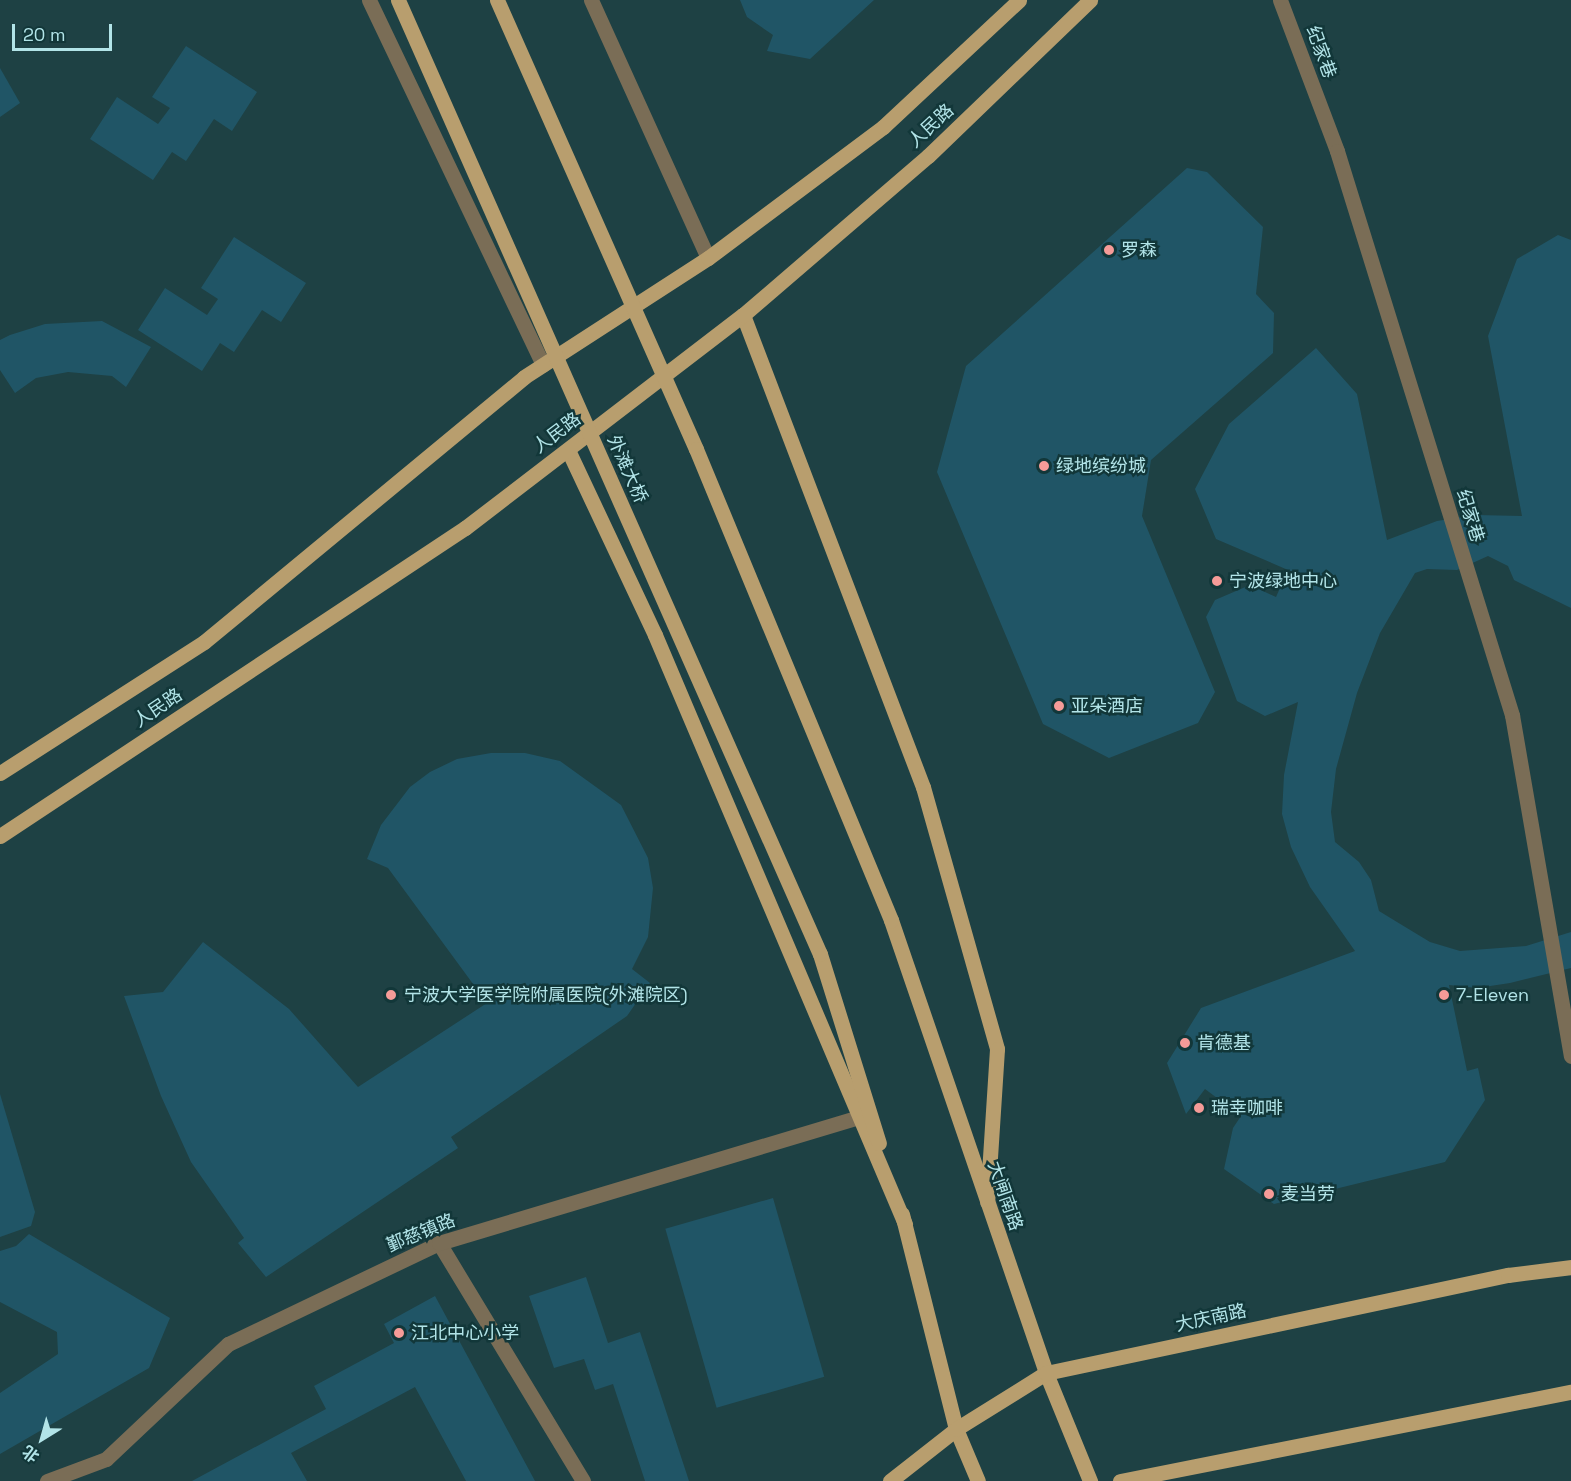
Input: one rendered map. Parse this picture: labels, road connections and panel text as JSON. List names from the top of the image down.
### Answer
{
  "streets": {
    "main road": [
      "人民路",
      "外滩大桥",
      "大闸南路",
      "大庆南路"
    ],
    "street": ["纪家巷", "鄞慈镇路"]
  },
  "crossings": [
    ["大闸南路", "大庆南路"]
  ],
  "places": [
    "罗森",
    "绿地缤纷城",
    "宁波绿地中心",
    "亚朵酒店",
    "宁波大学医学院附属医院(外滩院区)",
    "7-Eleven",
    "肯德基",
    "瑞幸咖啡",
    "麦当劳",
    "江北中心小学"
  ],
  "scale_bar": "20 m",
  "north": "bottom left"
}
